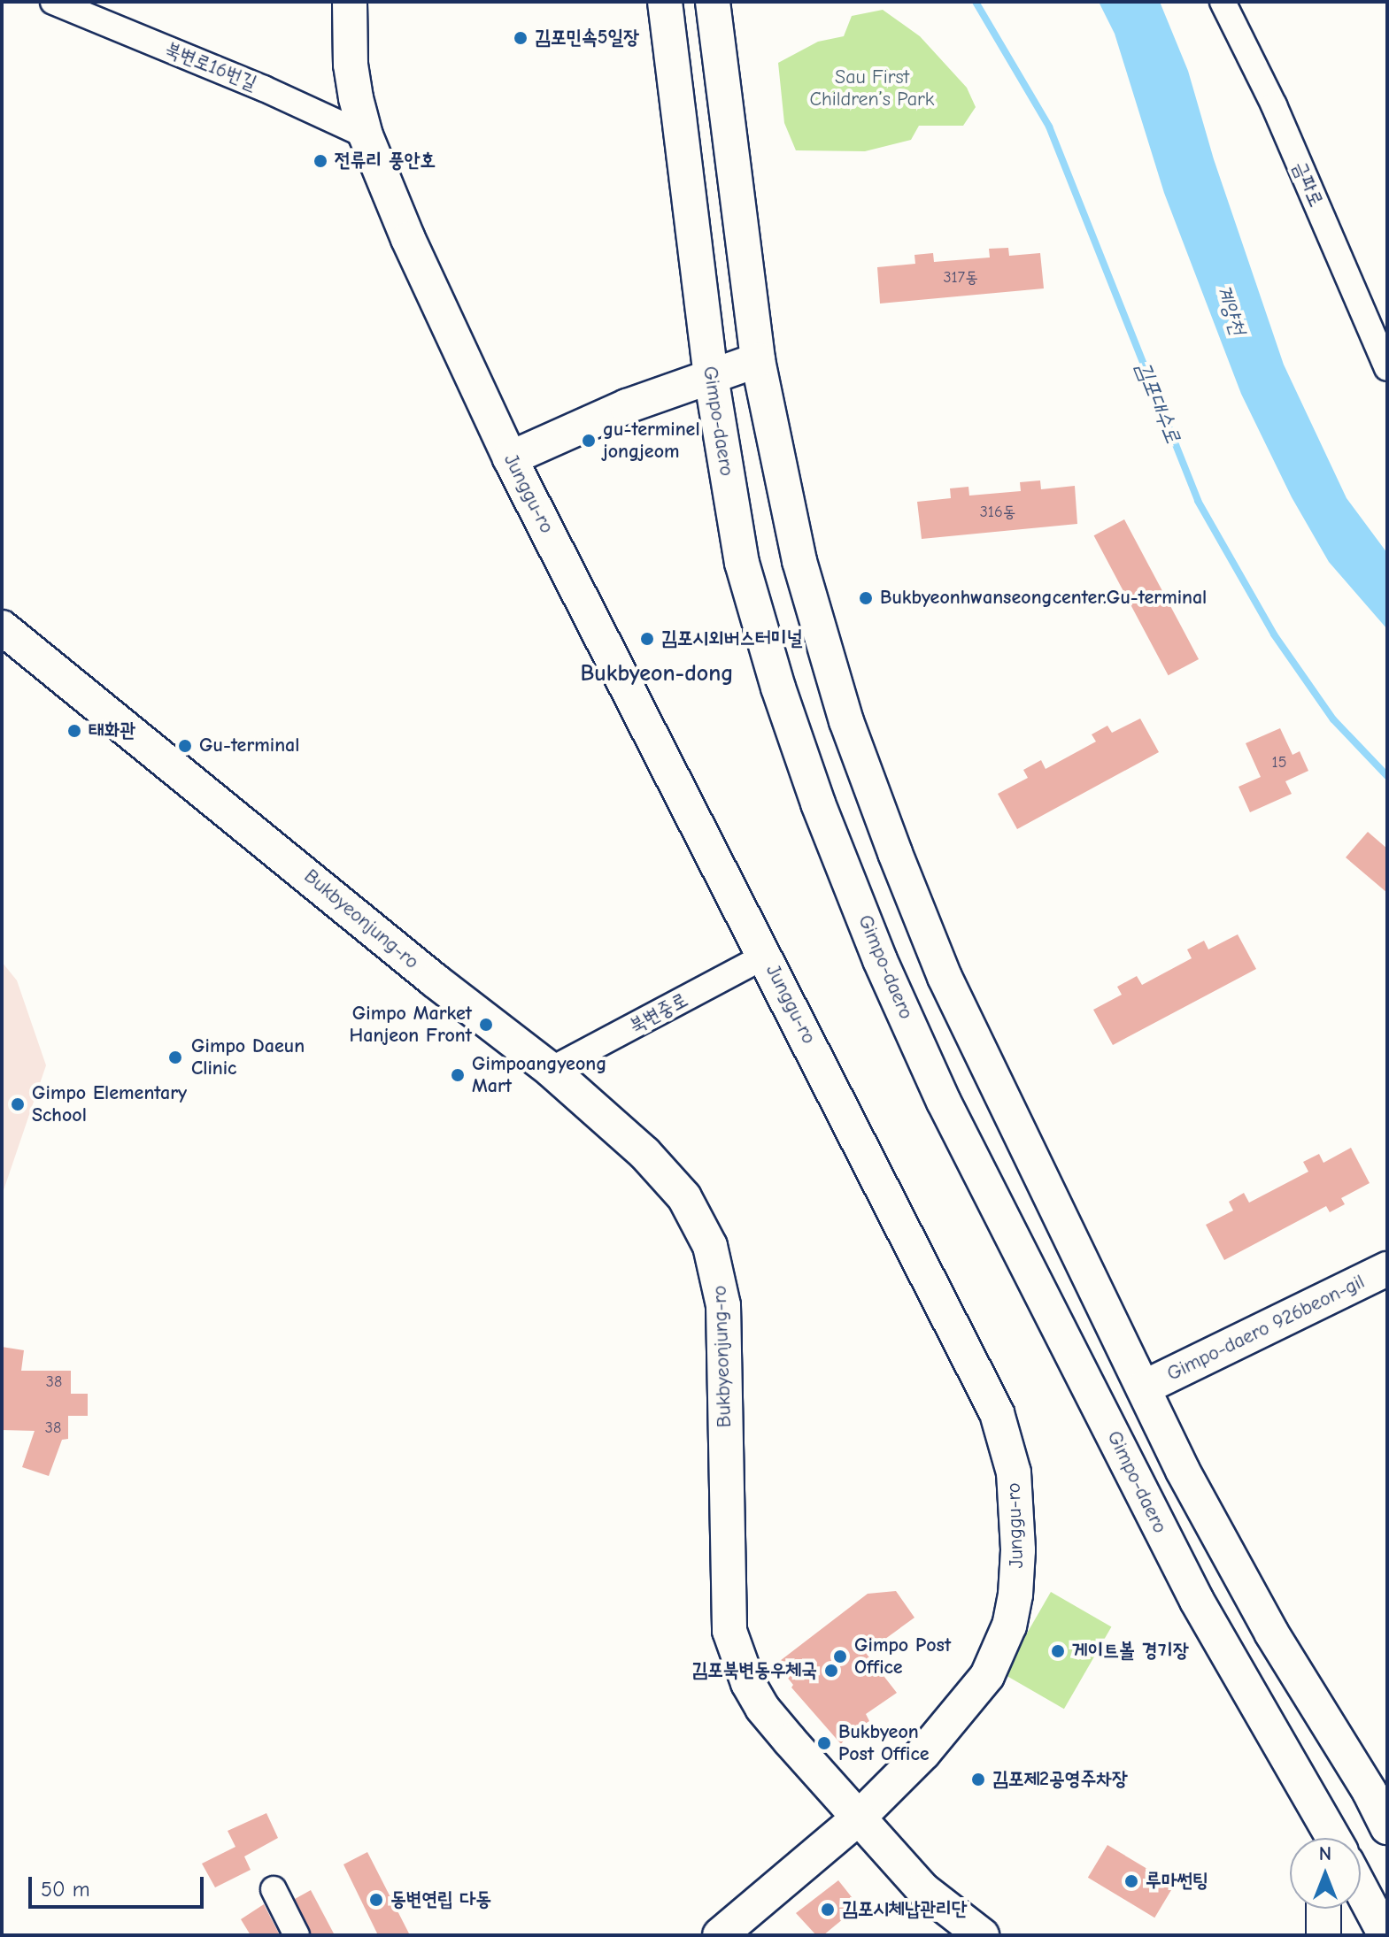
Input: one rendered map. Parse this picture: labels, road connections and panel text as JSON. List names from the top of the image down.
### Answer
{
  "streets": {
    "street": [
      "북변로16번길",
      "금파로",
      "Gimpo-daero",
      "Junggu-ro",
      "Bukbyeonjung-ro",
      "북변중로",
      "Gimpo-daero 926beon-gil"
    ]
  },
  "crossings": [
    ["북변로16번길", "Junggu-ro"],
    ["Junggu-ro", "Bukbyeonjung-ro"],
    ["Junggu-ro", "북변중로"],
    ["Bukbyeonjung-ro", "북변중로"]
  ],
  "districts": ["Bukbyeon-dong"],
  "water": ["계양천", "김포대수로"],
  "parks": ["Sau First Children’s Park"],
  "places": [
    "김포민속5일장",
    "전류리 풍안호",
    "gu-terminel jongjeom",
    "Bukbyeonhwanseongcenter.Gu-terminal",
    "김포시외버스터미널",
    "태화관",
    "Gu-terminal",
    "Gimpo Market Hanjeon Front",
    "Gimpo Daeun Clinic",
    "Gimpoangyeong Mart",
    "Gimpo Elementary School",
    "게이트볼 경기장",
    "Gimpo Post Office",
    "김포북변동우체국",
    "Bukbyeon Post Office",
    "김포제2공영주차장",
    "루마썬팅",
    "동변연립 다동",
    "김포시체납관리단"
  ],
  "house_numbers": [
    "317동",
    "316동",
    "15",
    "38",
    "38"
  ],
  "scale_bar": "50 m",
  "north": "top"
}
